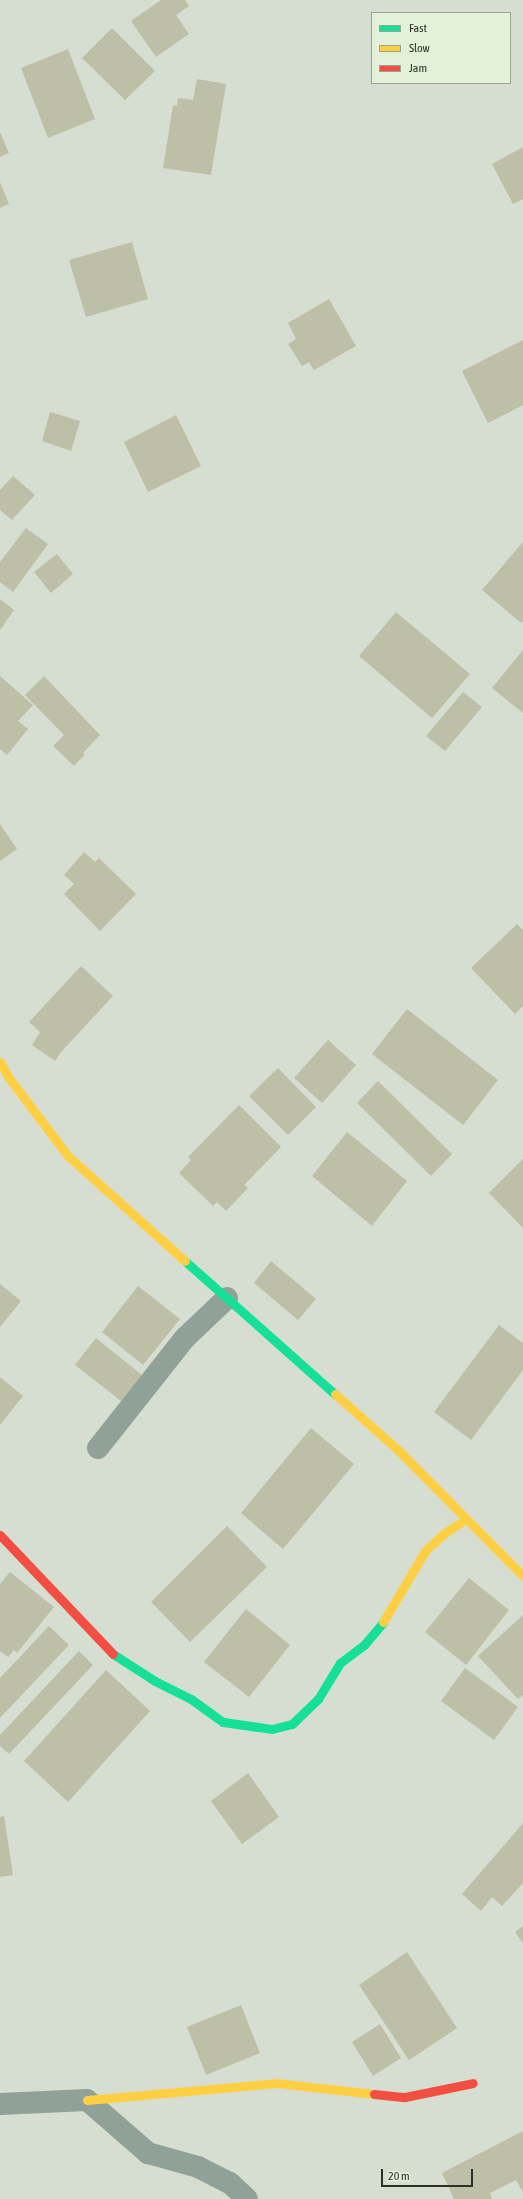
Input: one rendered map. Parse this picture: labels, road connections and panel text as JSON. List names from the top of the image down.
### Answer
{
  "legend": ["Fast", "Slow", "Jam"],
  "scale_bar": "20 m"
}
